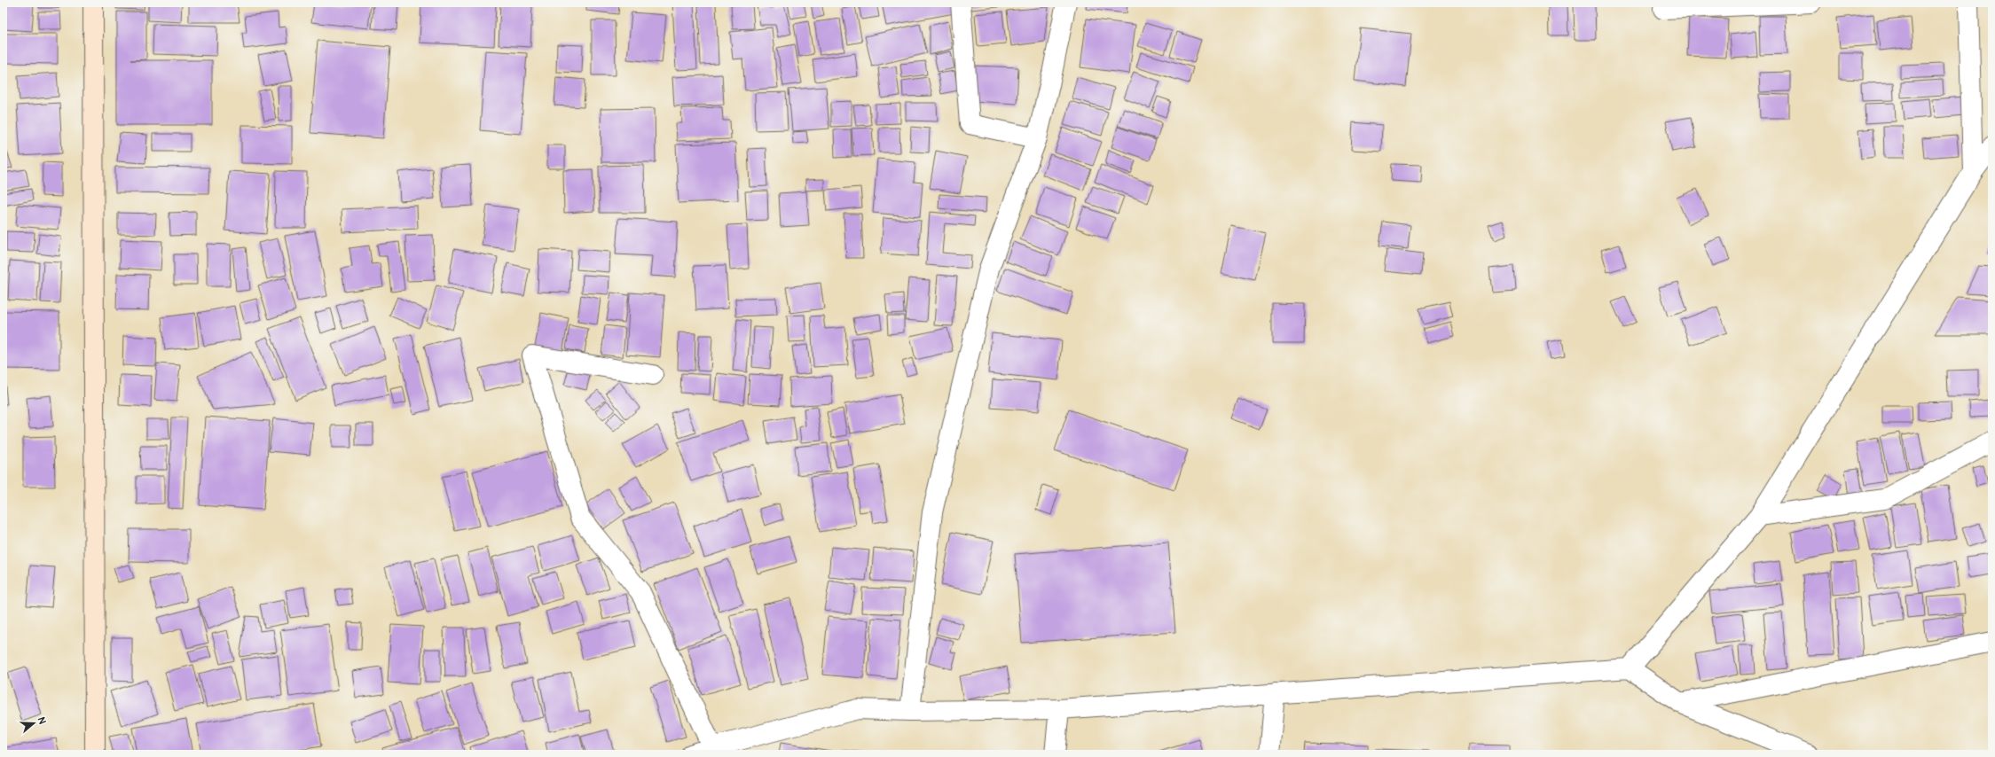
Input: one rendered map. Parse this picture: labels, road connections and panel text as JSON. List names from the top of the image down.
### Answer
{
  "north": "right"
}
